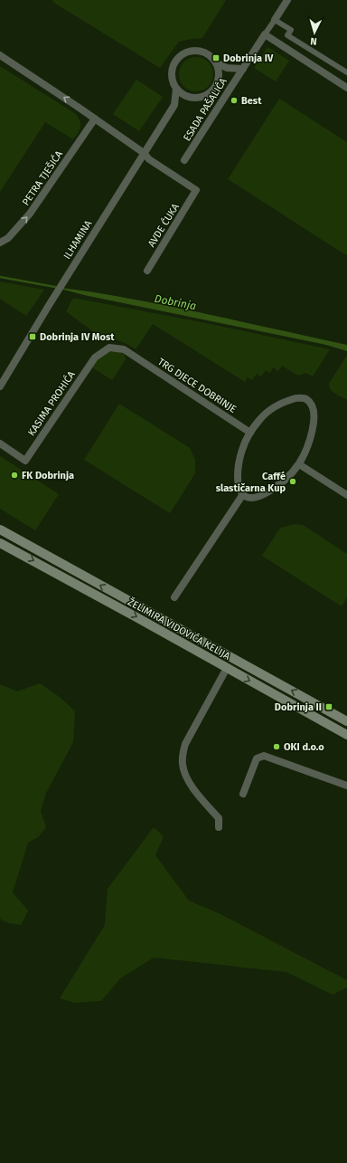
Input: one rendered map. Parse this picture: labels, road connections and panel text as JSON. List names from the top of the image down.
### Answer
{
  "streets": {
    "main road": ["ŽELIMIRA VIDOVIĆA KELIJA"],
    "street": [
      "ESADA PAŠALIĆA",
      "PETRA TJEŠIĆA",
      "AVDE ĆUKA",
      "ILHAMINA",
      "TRG DJECE DOBRINJE",
      "KASIMA PROHIĆA"
    ]
  },
  "crossings": [
    ["AVDE ĆUKA", "ILHAMINA"],
    ["TRG DJECE DOBRINJE", "KASIMA PROHIĆA"]
  ],
  "one_way": ["PETRA TJEŠIĆA"],
  "water": ["Dobrinja"],
  "places": {
    "transit": ["Dobrinja IV", "Dobrinja IV Most", "Dobrinja II"],
    "other": [
      "Best",
      "FK Dobrinja",
      "Caffé slastičarna Kup",
      "OKI d.o.o"
    ]
  },
  "north": "bottom"
}
